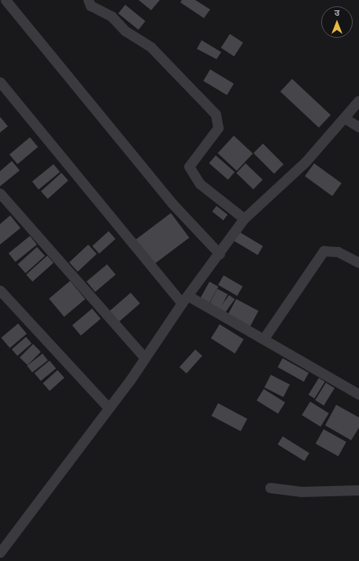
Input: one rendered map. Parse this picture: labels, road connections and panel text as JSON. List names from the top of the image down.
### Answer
{
  "north": "top"
}
